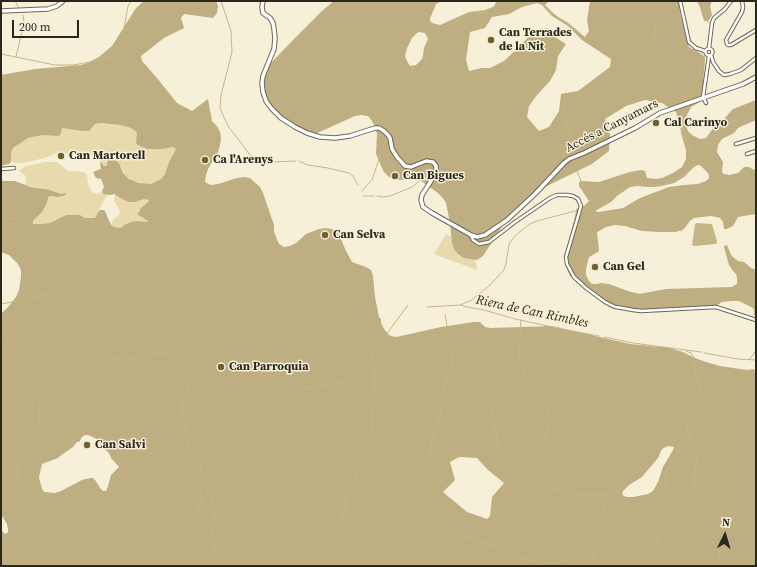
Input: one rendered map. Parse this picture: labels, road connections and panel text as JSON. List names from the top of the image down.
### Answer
{
  "streets": {
    "street": ["Accés a Canyamars"]
  },
  "water": ["Riera de Can Rimbles"],
  "places": [
    "Can Terrades de la Nit",
    "Cal Carinyo",
    "Can Martorell",
    "Ca l'Arenys",
    "Can Bigues",
    "Can Selva",
    "Can Gel",
    "Can Parroquia",
    "Can Salvi"
  ],
  "scale_bar": "200 m",
  "north": "top"
}
